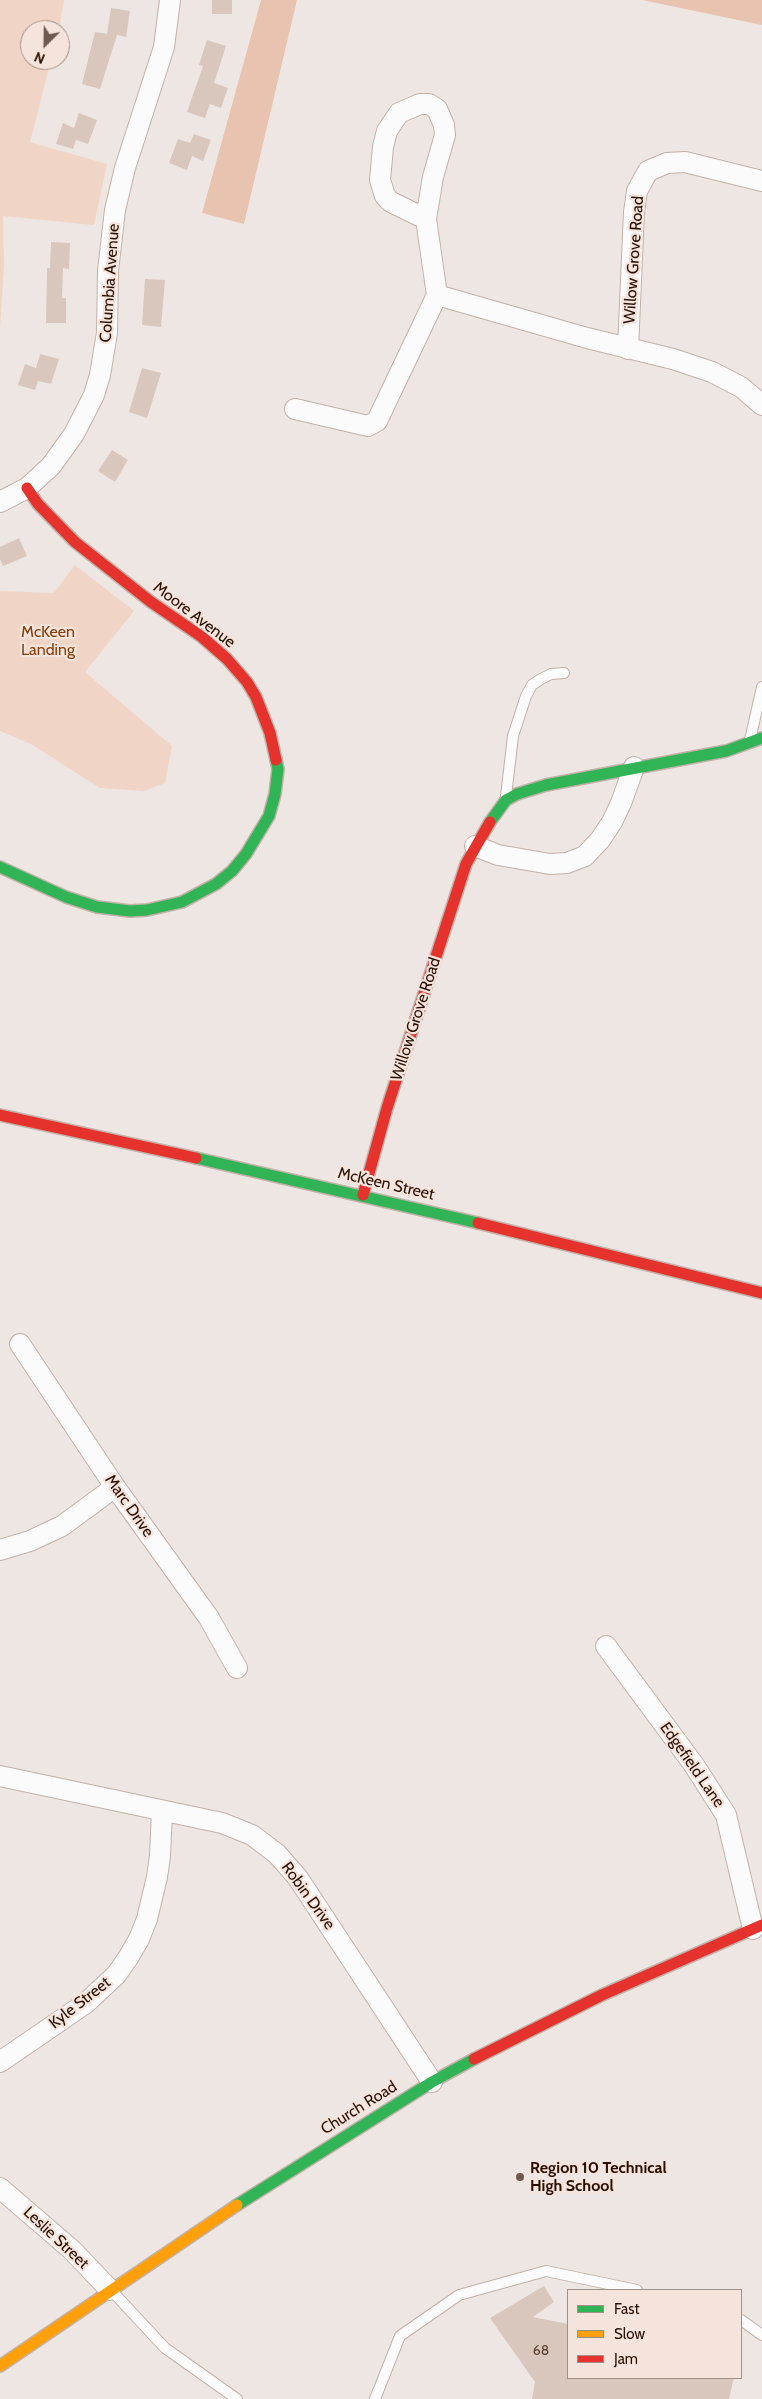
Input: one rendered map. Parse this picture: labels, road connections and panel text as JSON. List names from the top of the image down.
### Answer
{
  "streets": {
    "street": [
      "Willow Grove Road",
      "Columbia Avenue",
      "Moore Avenue",
      "McKeen Street",
      "Marc Drive",
      "Edgefield Lane",
      "Robin Drive",
      "Kyle Street",
      "Church Road",
      "Leslie Street"
    ]
  },
  "crossings": [
    ["Willow Grove Road", "McKeen Street"],
    ["Columbia Avenue", "Moore Avenue"],
    ["Edgefield Lane", "Church Road"],
    ["Robin Drive", "Kyle Street"],
    ["Robin Drive", "Church Road"],
    ["Church Road", "Leslie Street"]
  ],
  "parks": ["McKeen Landing"],
  "places": ["Region 10 Technical High School"],
  "house_numbers": ["68"],
  "legend": ["Fast", "Slow", "Jam"],
  "north": "bottom left"
}
